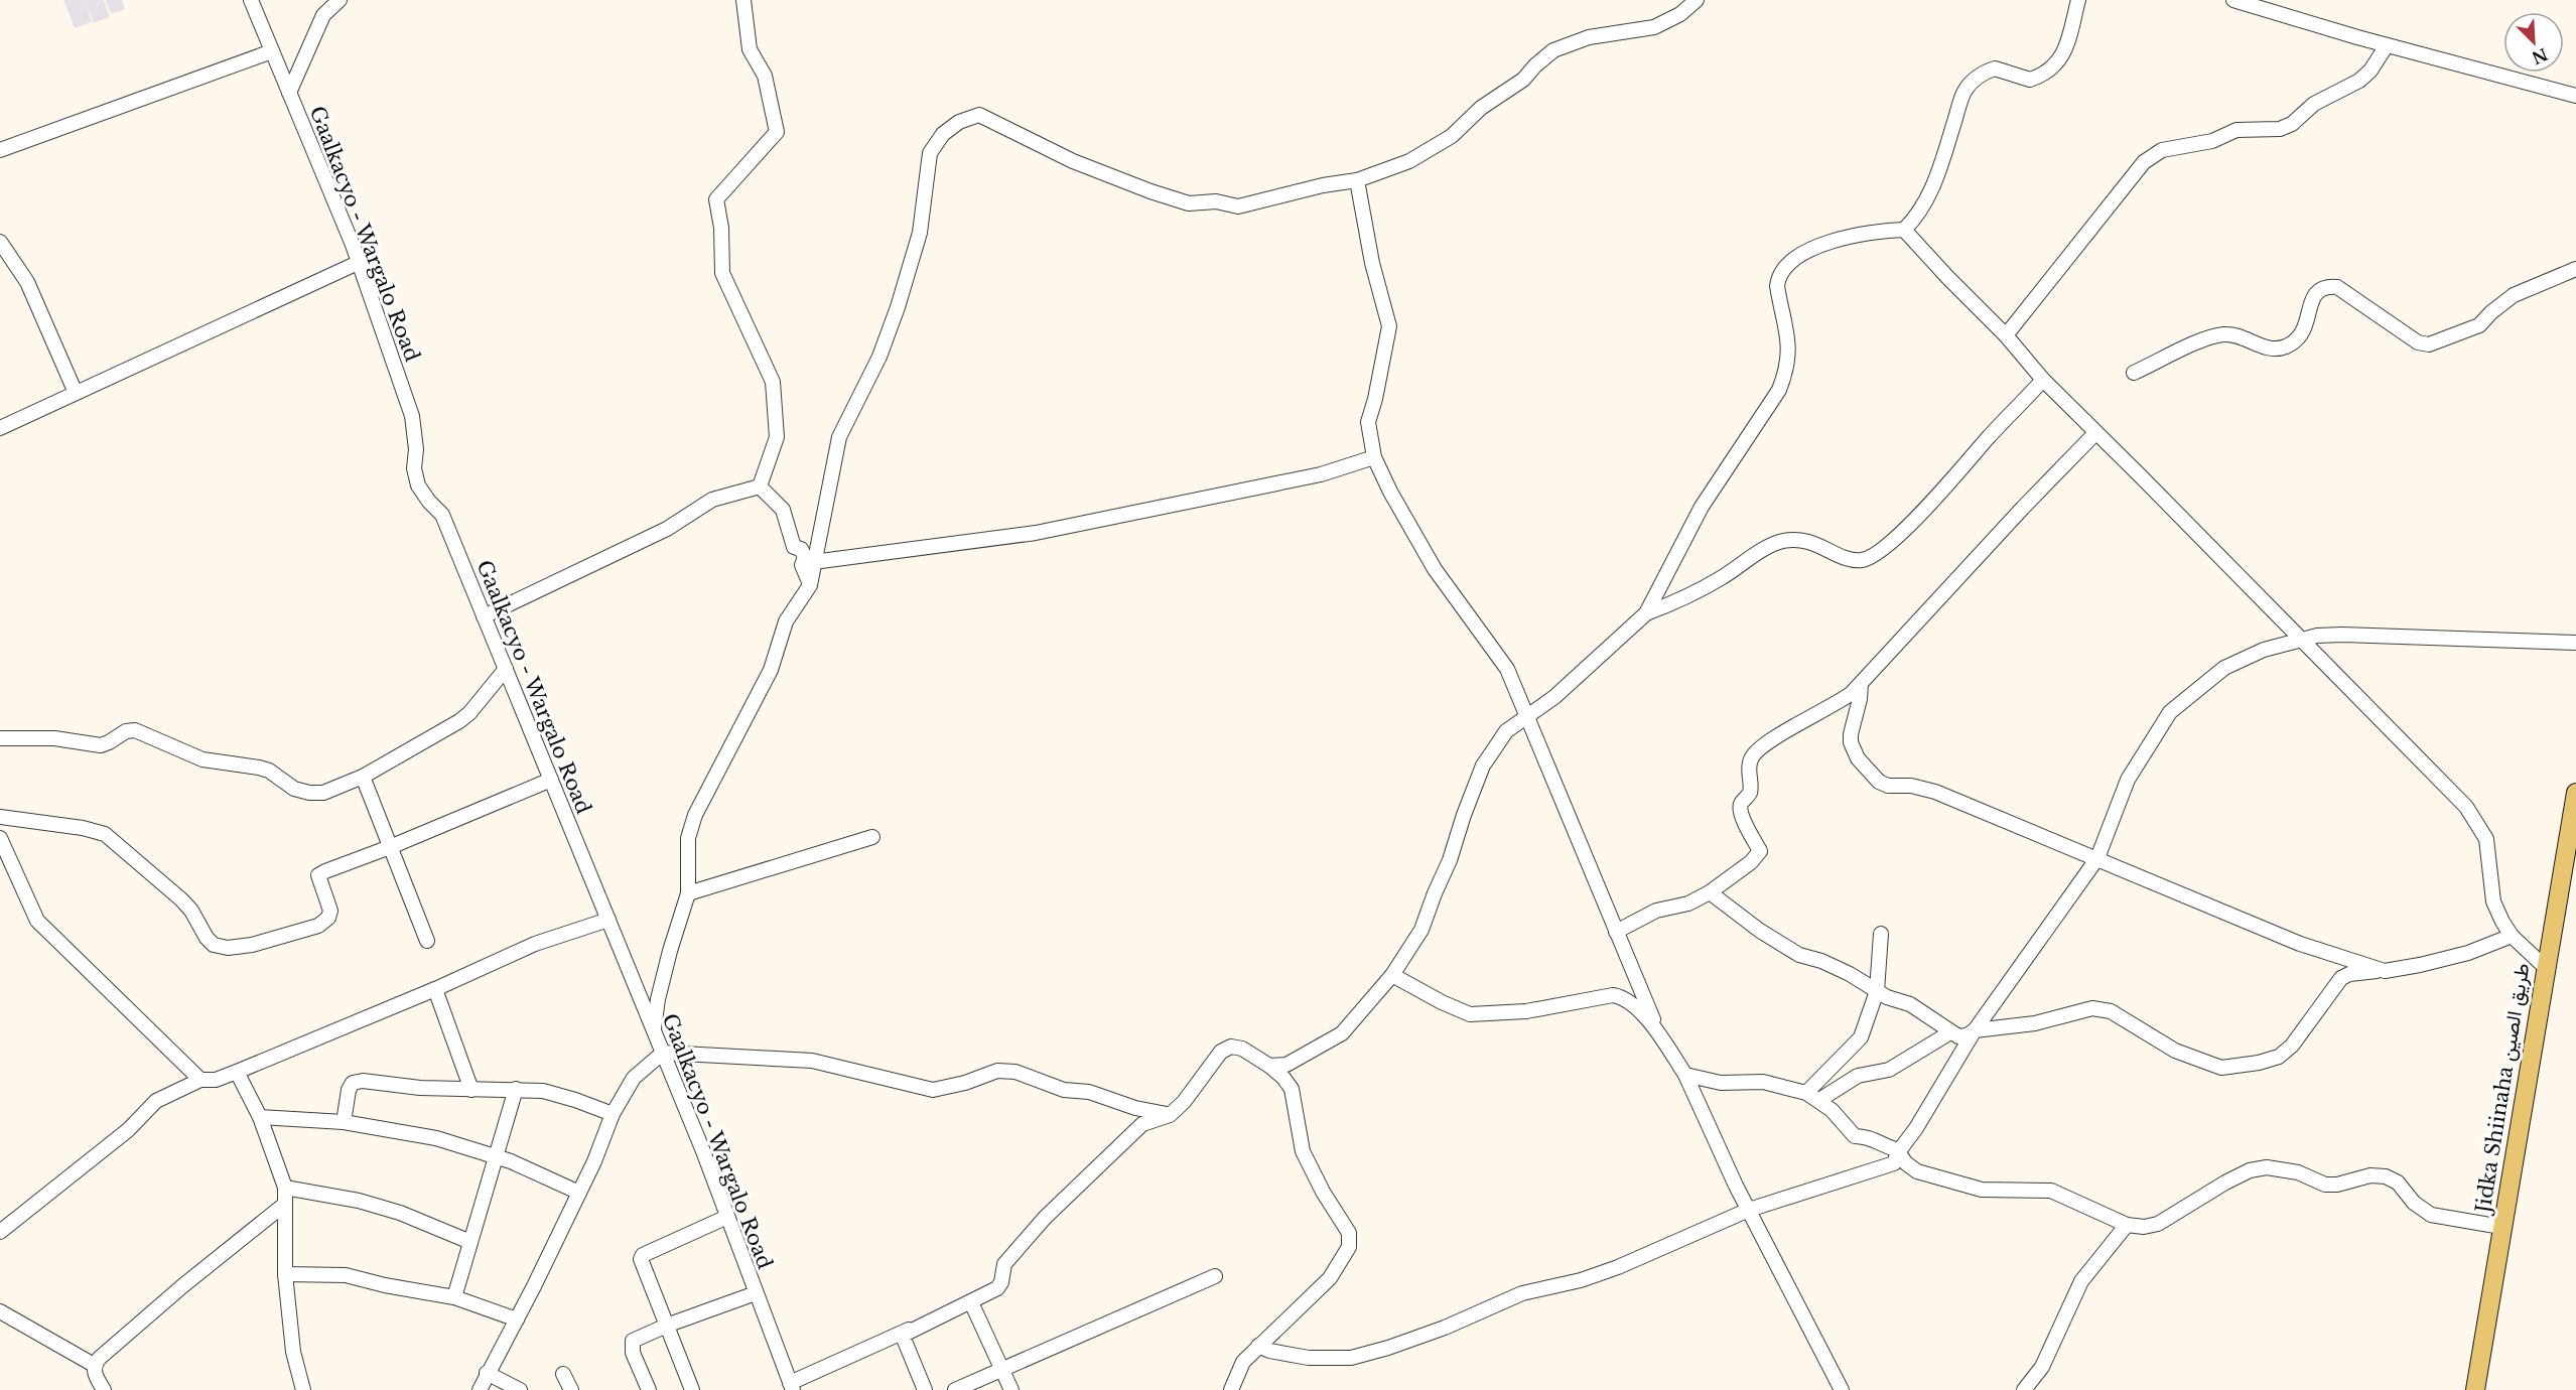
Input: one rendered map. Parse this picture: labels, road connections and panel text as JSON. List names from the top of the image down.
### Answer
{
  "streets": {
    "main road": ["Jidka Shiinaha طريق الصين"],
    "street": ["Gaalkacyo - Wargalo Road"]
  },
  "north": "bottom right"
}
